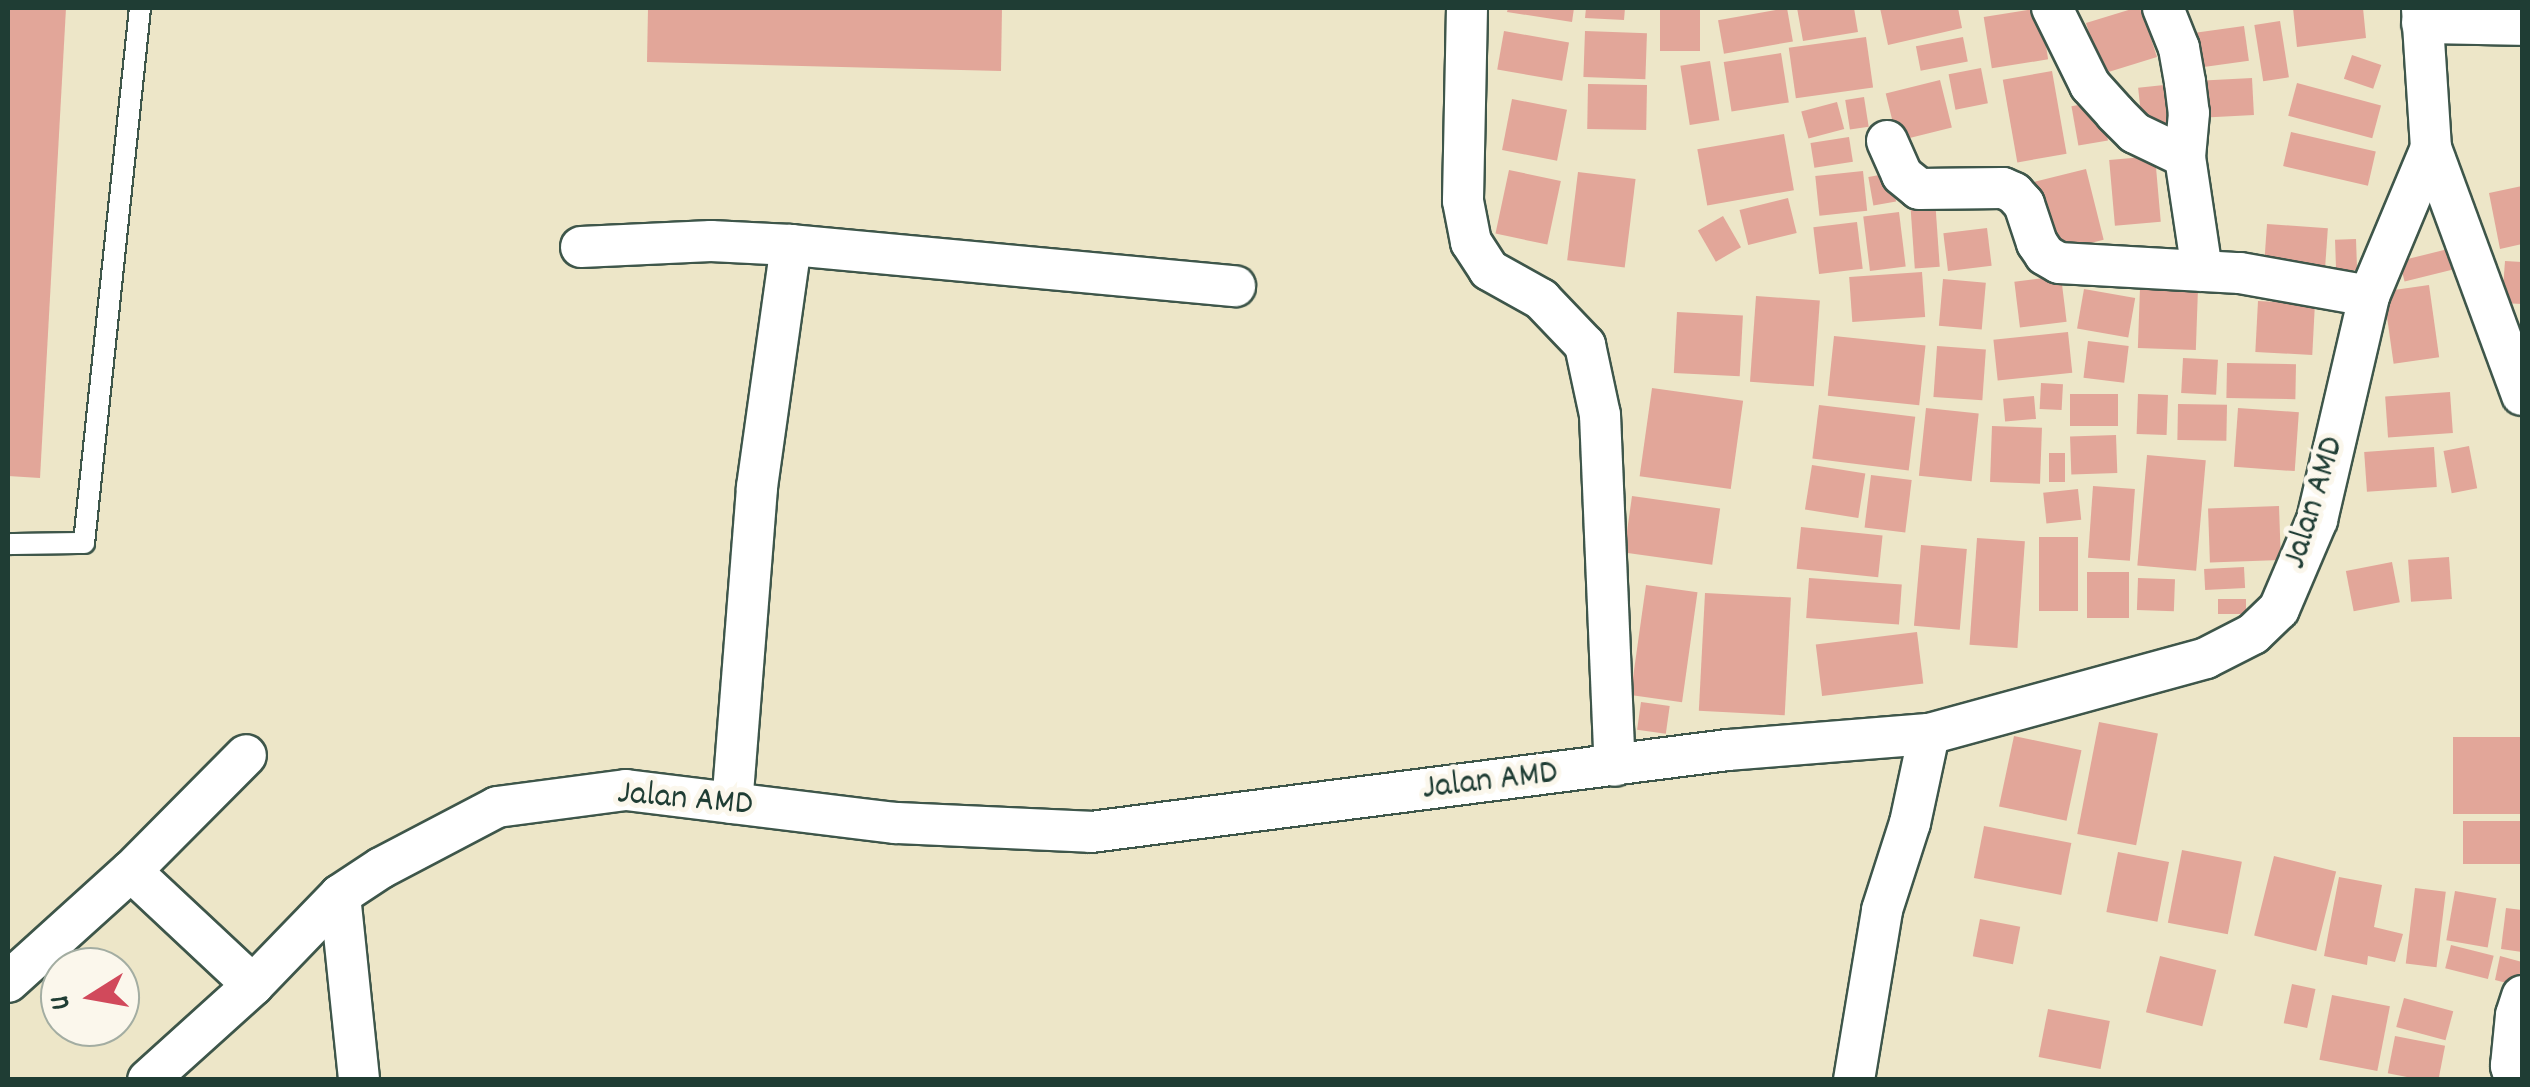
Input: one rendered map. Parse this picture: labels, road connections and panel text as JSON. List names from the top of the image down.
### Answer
{
  "streets": {
    "street": ["Jalan AMD"]
  },
  "north": "left"
}
